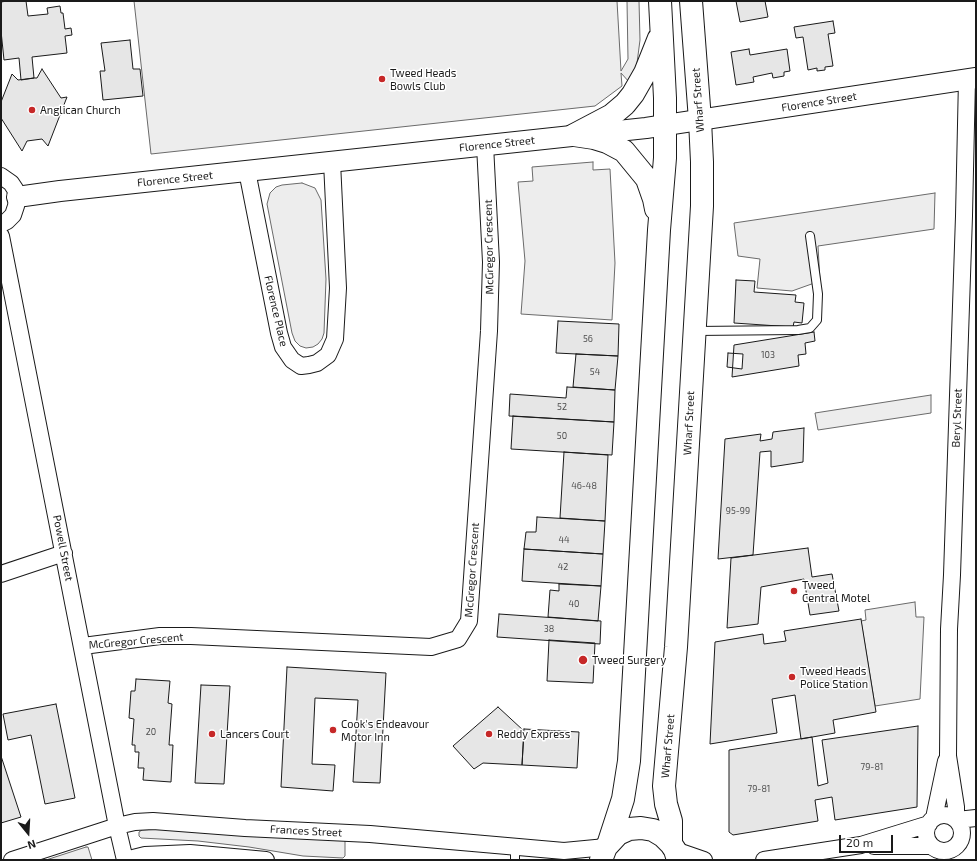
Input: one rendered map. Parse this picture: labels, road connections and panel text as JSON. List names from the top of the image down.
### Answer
{
  "streets": {
    "main road": ["Wharf Street"],
    "street": [
      "Florence Street",
      "McGregor Crescent",
      "Florence Place",
      "Beryl Street",
      "Powell Street",
      "Frances Street"
    ]
  },
  "crossings": [
    ["Wharf Street", "Florence Street"],
    ["Florence Street", "McGregor Crescent"],
    ["Florence Street", "Florence Place"],
    ["Florence Street", "Beryl Street"],
    ["McGregor Crescent", "Powell Street"],
    ["Powell Street", "Frances Street"]
  ],
  "places": [
    "Tweed Heads Bowls Club",
    "Anglican Church",
    "Tweed Central Motel",
    "Tweed Surgery",
    "Tweed Heads Police Station",
    "Cook's Endeavour Motor Inn",
    "Lancers Court",
    "Reddy Express"
  ],
  "house_numbers": [
    "56",
    "103",
    "54",
    "52",
    "50",
    "46-48",
    "95-99",
    "44",
    "42",
    "40",
    "38",
    "20",
    "79-81",
    "79-81"
  ],
  "scale_bar": "20 m",
  "north": "bottom"
}
